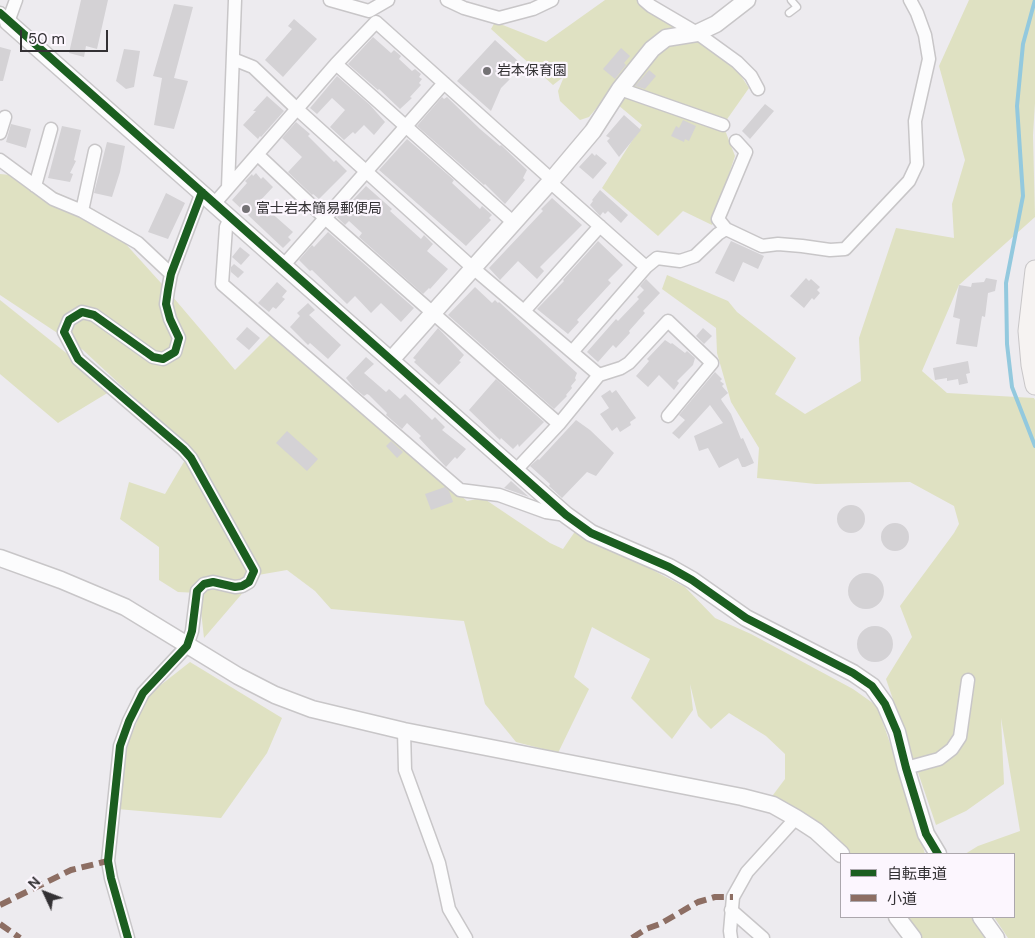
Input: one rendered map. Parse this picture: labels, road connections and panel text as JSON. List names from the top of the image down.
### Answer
{
  "places": ["岩本保育園", "富士岩本簡易郵便局"],
  "legend": ["自転車道", "小道"],
  "scale_bar": "50 m",
  "north": "top left"
}
